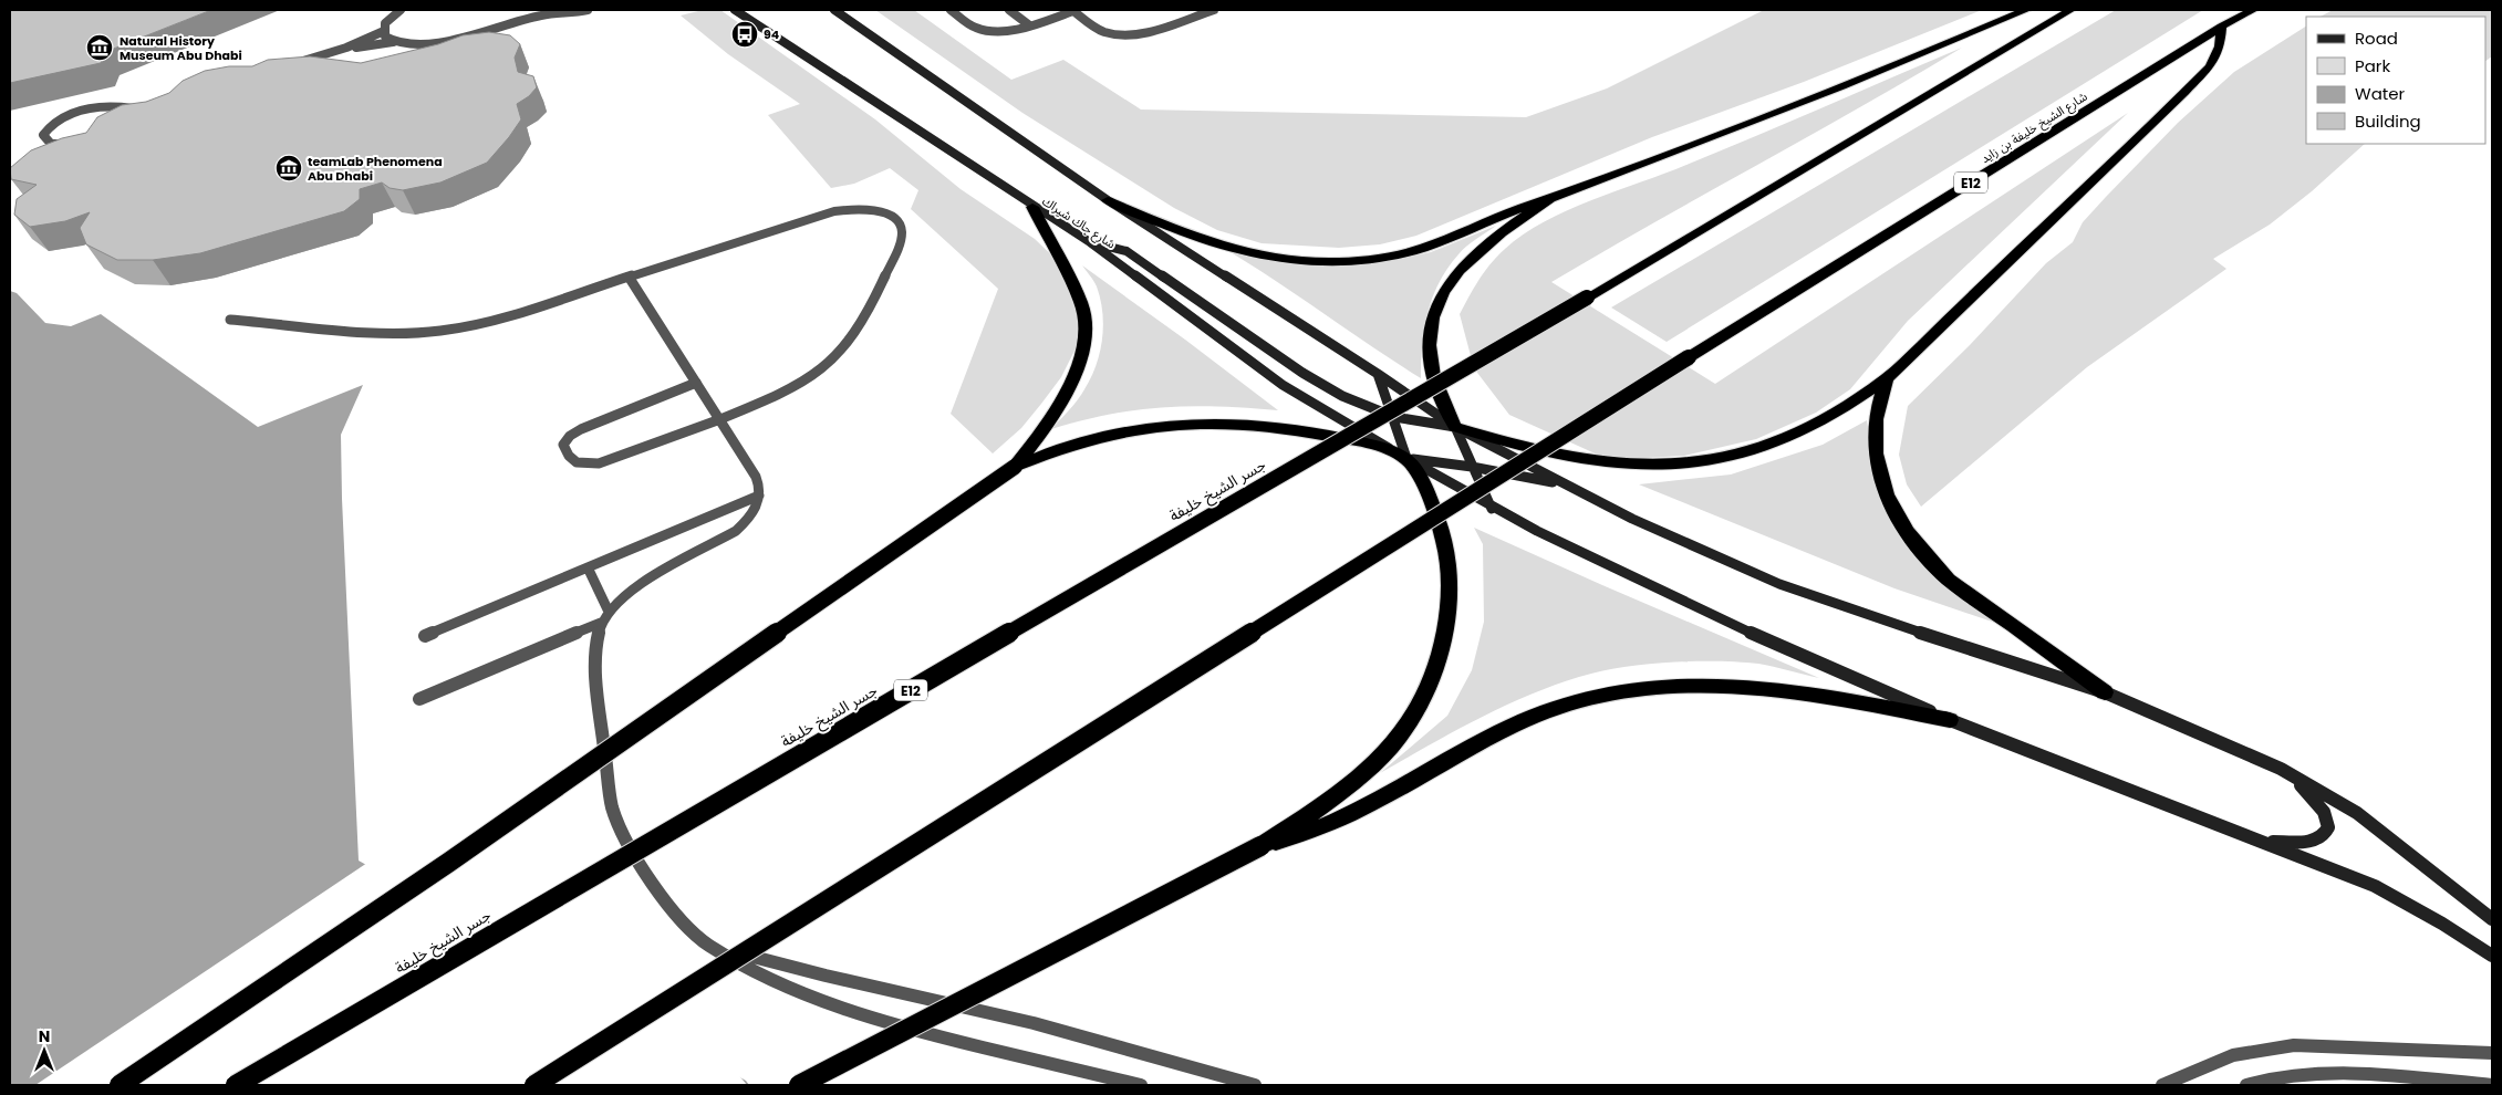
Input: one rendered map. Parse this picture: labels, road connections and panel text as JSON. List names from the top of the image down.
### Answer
{
  "streets": {
    "highway": ["شارع الشيخ خليفة بن زايد", "E12", "جسر الشيخ خليفة"],
    "street": ["شارع جاك شيراك"]
  },
  "places": {
    "bus stop": ["94"],
    "museum": ["Natural History Museum Abu Dhabi", "teamLab Phenomena Abu Dhabi"]
  },
  "legend": [
    "Road",
    "Park",
    "Water",
    "Building"
  ],
  "north": "top"
}
